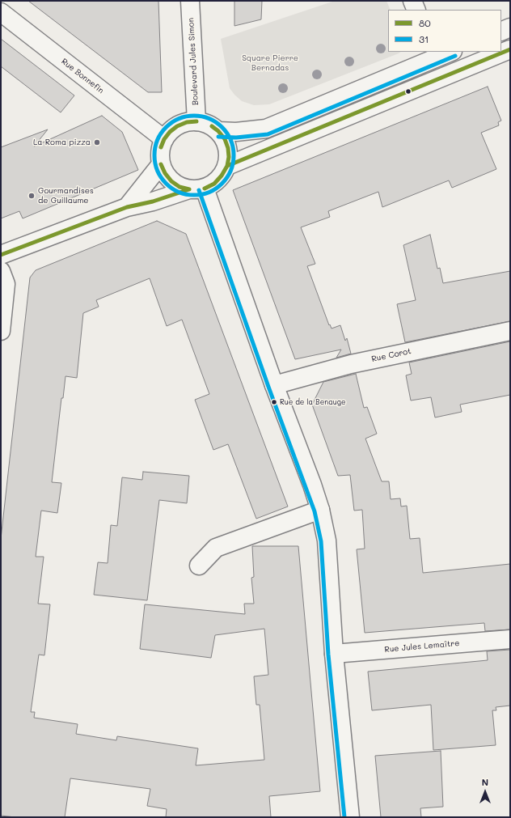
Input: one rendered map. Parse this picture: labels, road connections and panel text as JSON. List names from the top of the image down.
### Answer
{
  "streets": {
    "main road": [
      "Boulevard Jules Simon",
      "Rue Bonnefin",
      "Rue Corot",
      "Rue Jules Lemaître"
    ]
  },
  "crossings": [
    ["Boulevard Jules Simon", "Rue Bonnefin"]
  ],
  "parks": ["Square Pierre Bernadas"],
  "places": ["La Roma pizza", "Gourmandises de Guillaume", "Rue de la Benauge"],
  "lines": ["transit line 80", "transit line 31"],
  "legend": ["80", "31"],
  "north": "top"
}
